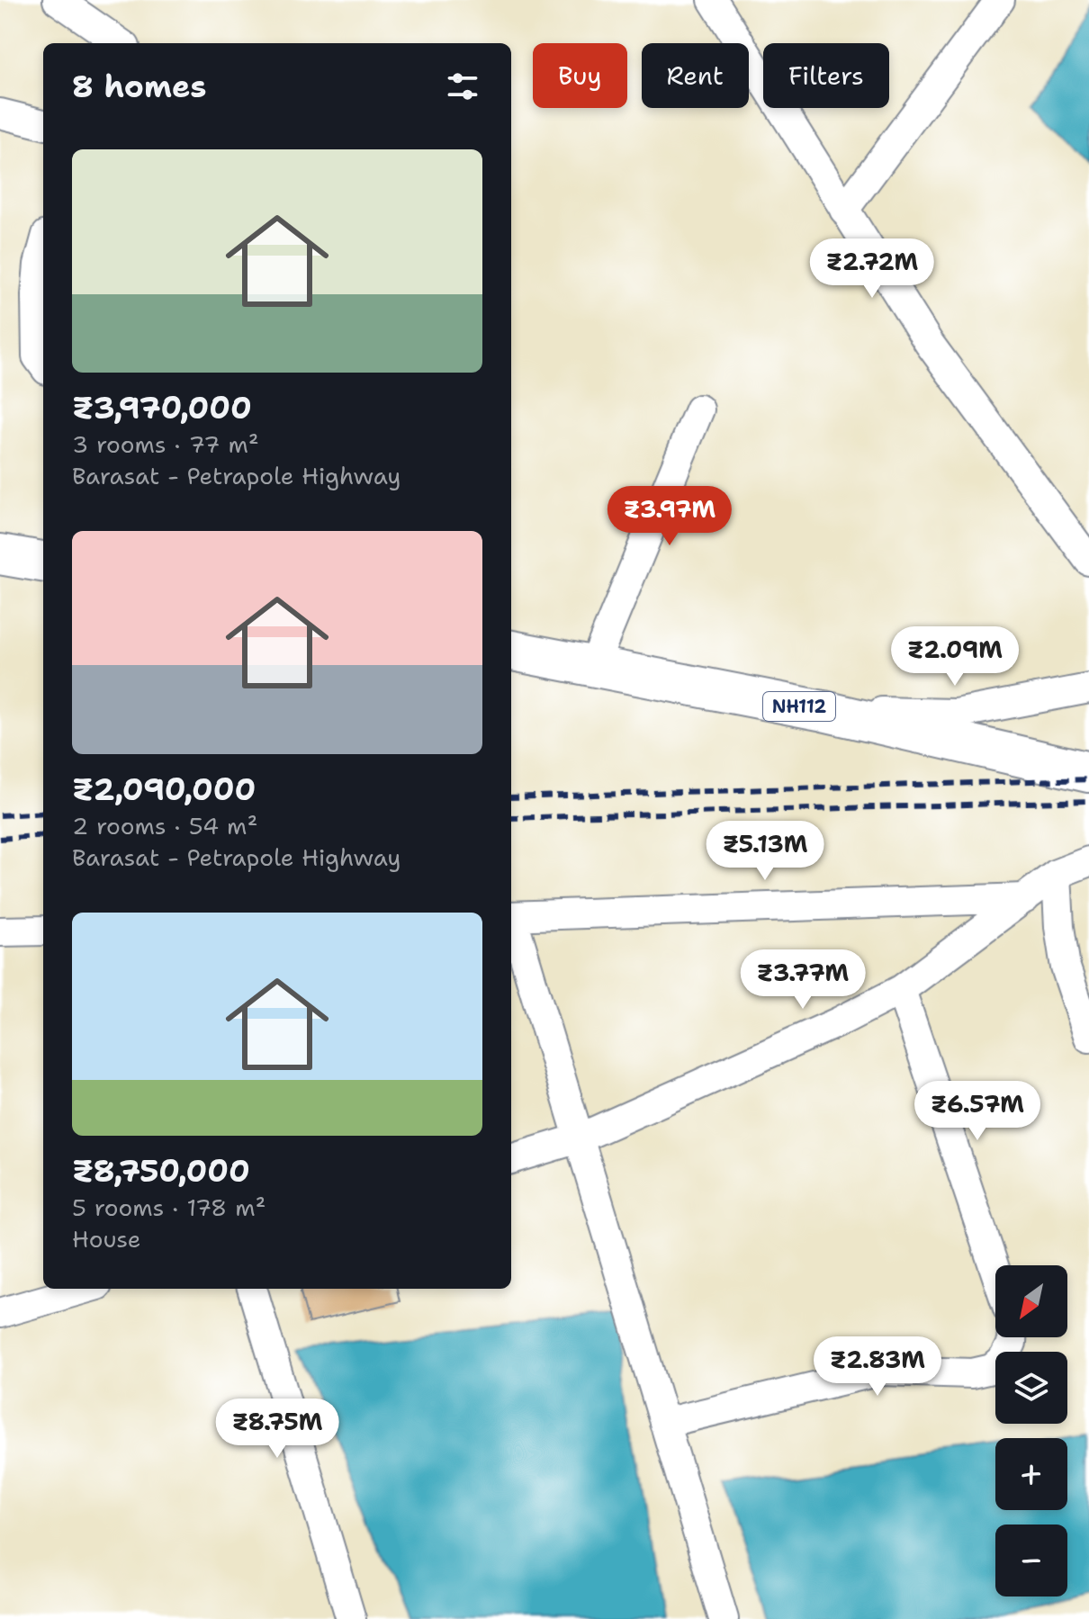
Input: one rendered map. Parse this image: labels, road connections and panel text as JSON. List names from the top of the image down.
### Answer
{
  "streets": {
    "highway": ["NH112"]
  },
  "north": "bottom left",
  "page": {
    "chip": ["Buy", "Rent", "Filters"],
    "heading": "8 homes",
    "list": [
      {
        "name": "₹3,970,000",
        "note": "3 rooms · 77 m² · Barasat - Petrapole Highway"
      },
      {
        "name": "₹2,090,000",
        "note": "2 rooms · 54 m² · Barasat - Petrapole Highway"
      },
      {
        "name": "₹8,750,000",
        "note": "5 rooms · 178 m² · House"
      }
    ],
    "price": [
      "₹2.72M",
      "₹3.97M",
      "₹2.09M",
      "₹5.13M",
      "₹3.77M",
      "₹6.57M",
      "₹2.83M",
      "₹8.75M"
    ],
    "map_buttons": ["+", "−"]
  }
}
